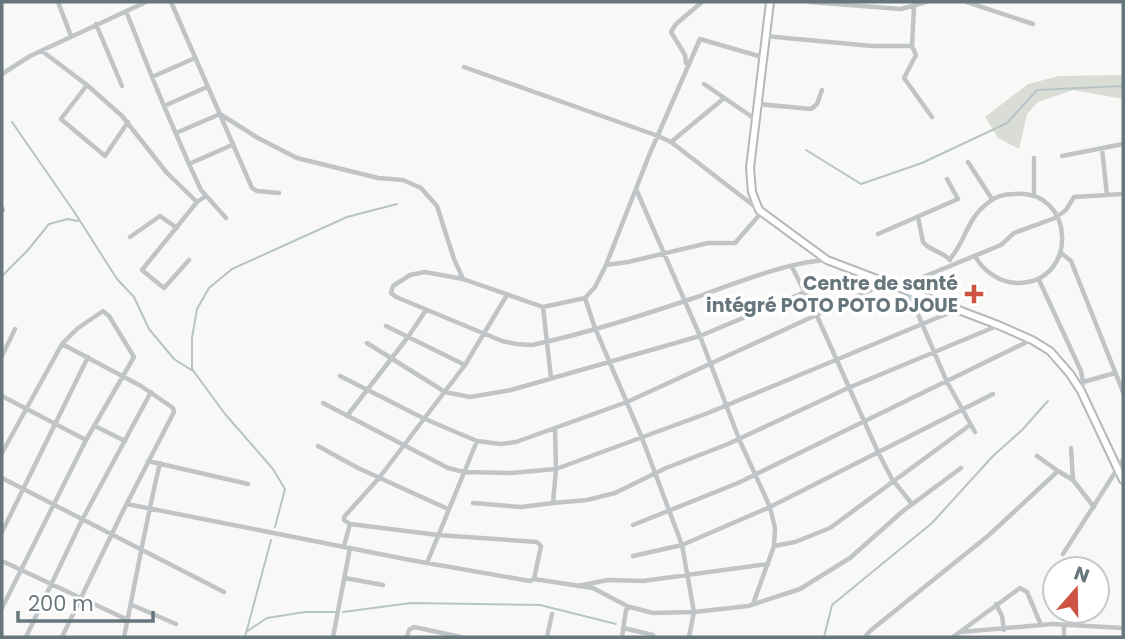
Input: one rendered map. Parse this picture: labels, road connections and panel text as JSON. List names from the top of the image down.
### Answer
{
  "places": {
    "health": ["Centre de santé intégré POTO POTO DJOUE"]
  },
  "scale_bar": "200 m",
  "north": "top"
}
